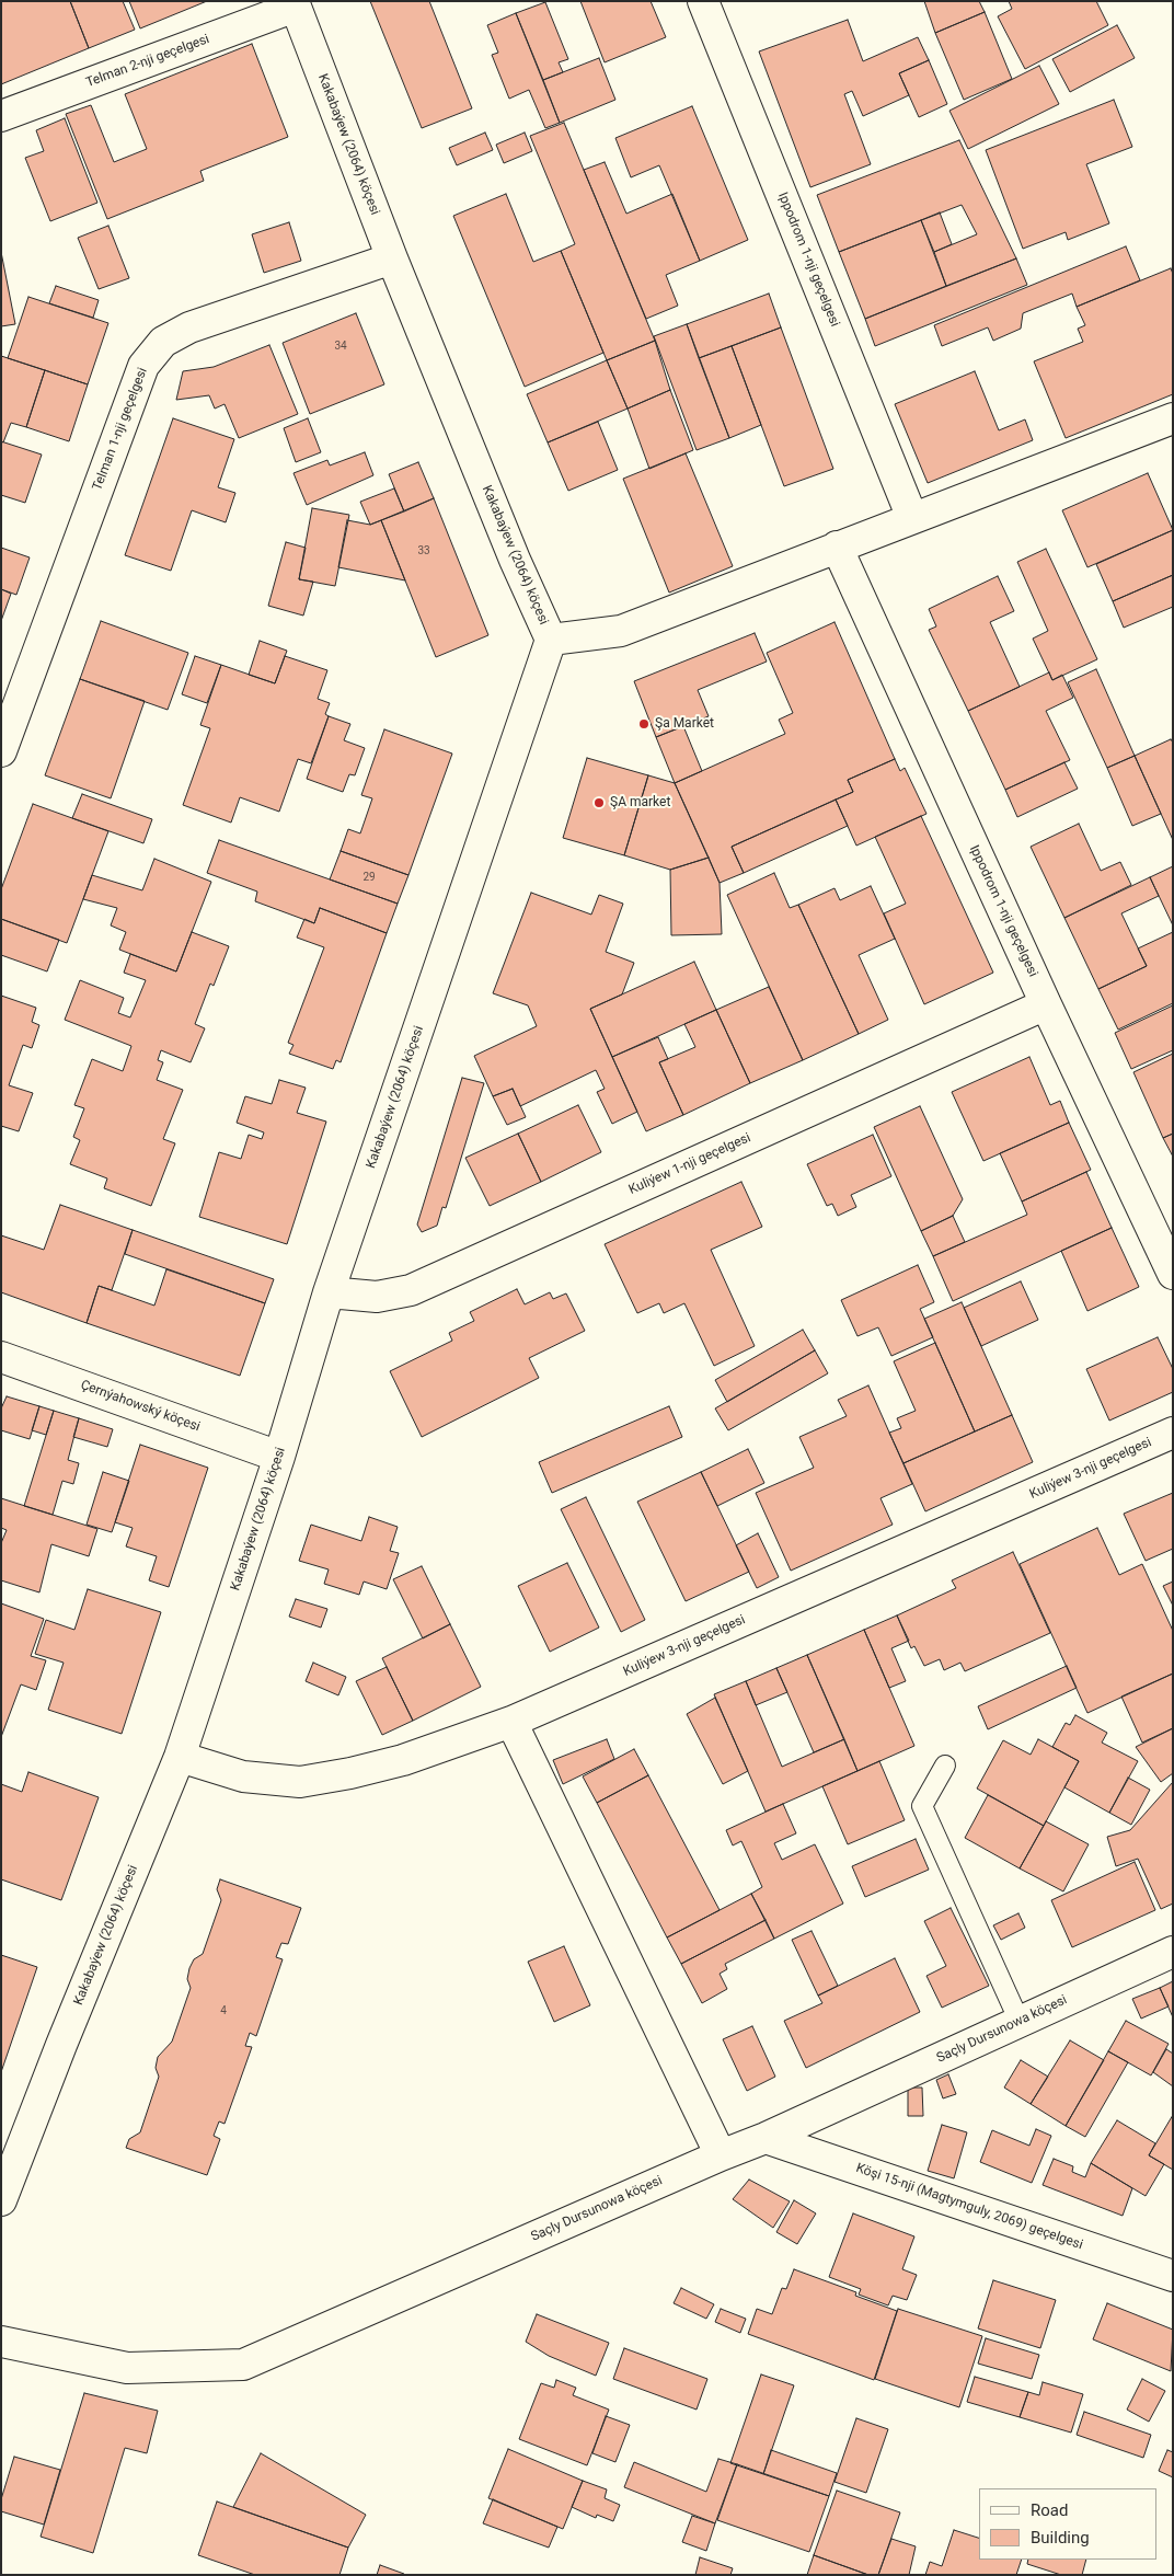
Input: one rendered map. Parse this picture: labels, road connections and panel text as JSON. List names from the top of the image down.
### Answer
{
  "streets": {
    "street": [
      "Telman 2-nji geçelgesi",
      "Kakabaýew (2064) köçesi",
      "Ippodrom 1-nji geçelgesi",
      "Telman 1-nji geçelgesi",
      "Kuliýew 1-nji geçelgesi",
      "Çernýahowský köçesi",
      "Kuliýew 3-nji geçelgesi",
      "Saçly Dursunowa köçesi",
      "Köşi 15-nji (Magtymguly, 2069) geçelgesi"
    ]
  },
  "crossings": [
    ["Telman 2-nji geçelgesi", "Kakabaýew (2064) köçesi"],
    ["Kakabaýew (2064) köçesi", "Telman 1-nji geçelgesi"],
    ["Kakabaýew (2064) köçesi", "Kuliýew 1-nji geçelgesi"],
    ["Kakabaýew (2064) köçesi", "Çernýahowský köçesi"],
    ["Kakabaýew (2064) köçesi", "Kuliýew 3-nji geçelgesi"],
    ["Ippodrom 1-nji geçelgesi", "Kuliýew 1-nji geçelgesi"],
    ["Saçly Dursunowa köçesi", "Köşi 15-nji (Magtymguly, 2069) geçelgesi"]
  ],
  "places": ["Şa Market", "ŞA market"],
  "house_numbers": [
    "34",
    "33",
    "29",
    "4"
  ],
  "legend": ["Road", "Building"]
}
